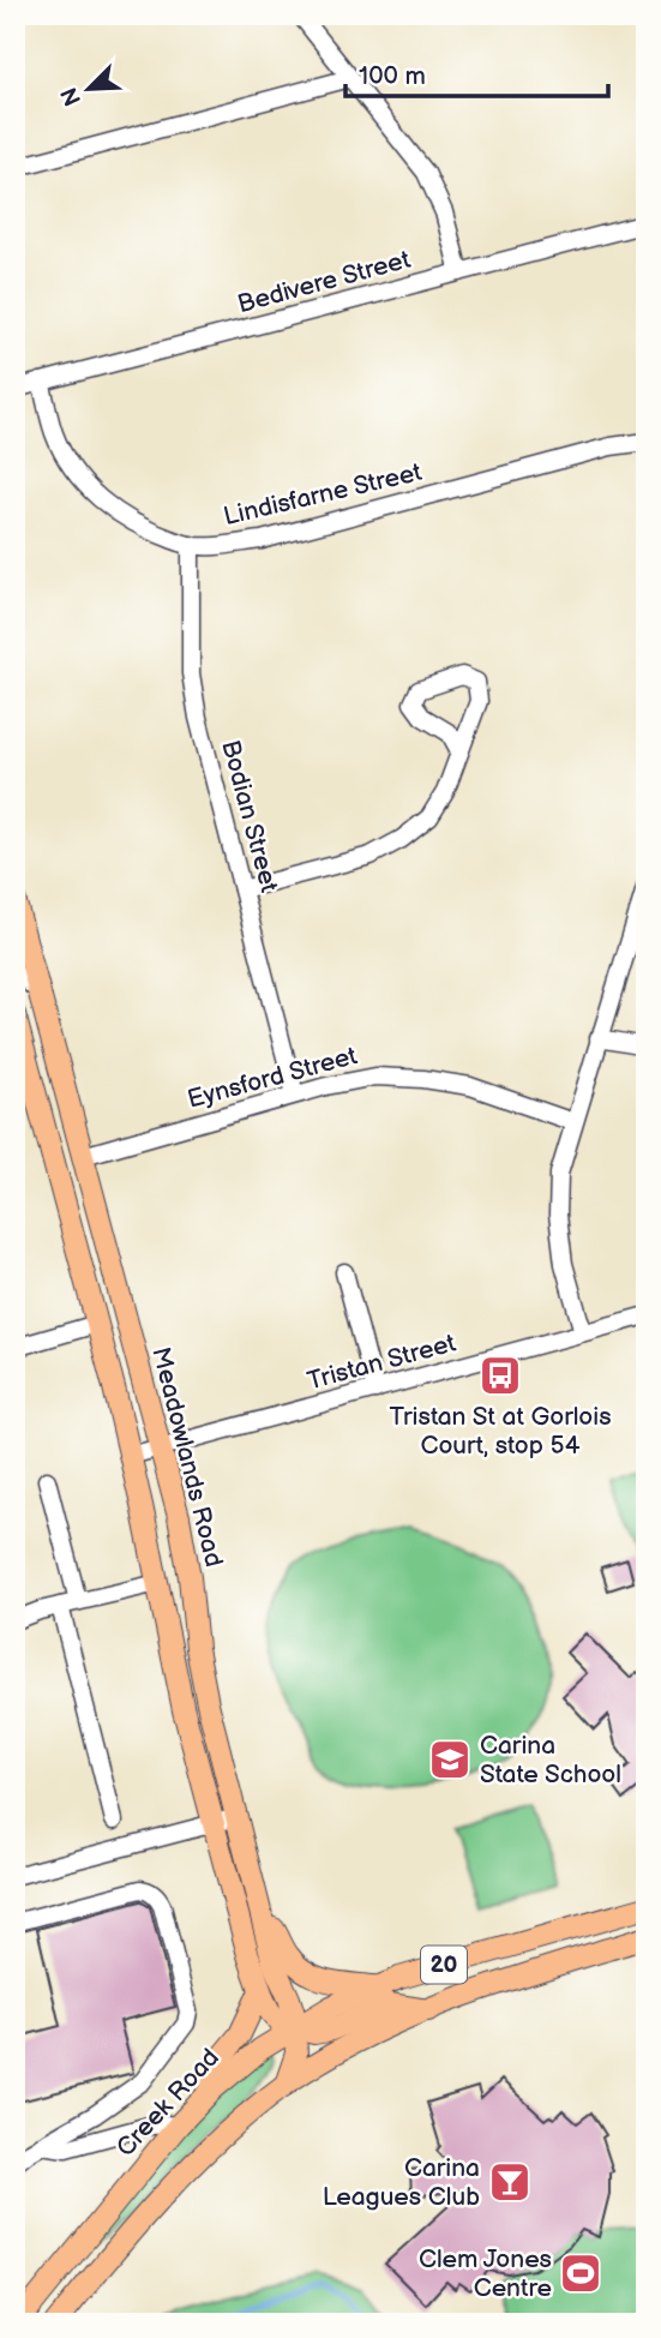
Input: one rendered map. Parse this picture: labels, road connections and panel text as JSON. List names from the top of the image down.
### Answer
{
  "streets": {
    "main road": ["Meadowlands Road", "20", "Creek Road"],
    "street": [
      "Bedivere Street",
      "Lindisfarne Street",
      "Bodian Street",
      "Eynsford Street",
      "Tristan Street"
    ]
  },
  "crossings": [
    ["Bedivere Street", "Lindisfarne Street"],
    ["Lindisfarne Street", "Bodian Street"],
    ["Bodian Street", "Eynsford Street"],
    ["Eynsford Street", "Meadowlands Road"],
    ["Tristan Street", "Meadowlands Road"],
    ["Meadowlands Road", "20"],
    ["Meadowlands Road", "Creek Road"]
  ],
  "places": {
    "bus stop": ["Tristan St at Gorlois Court, stop 54"],
    "school or university": ["Carina State School"],
    "bar": ["Carina Leagues Club"],
    "sports": ["Clem Jones Centre"]
  },
  "scale_bar": "100 m",
  "north": "bottom left"
}
